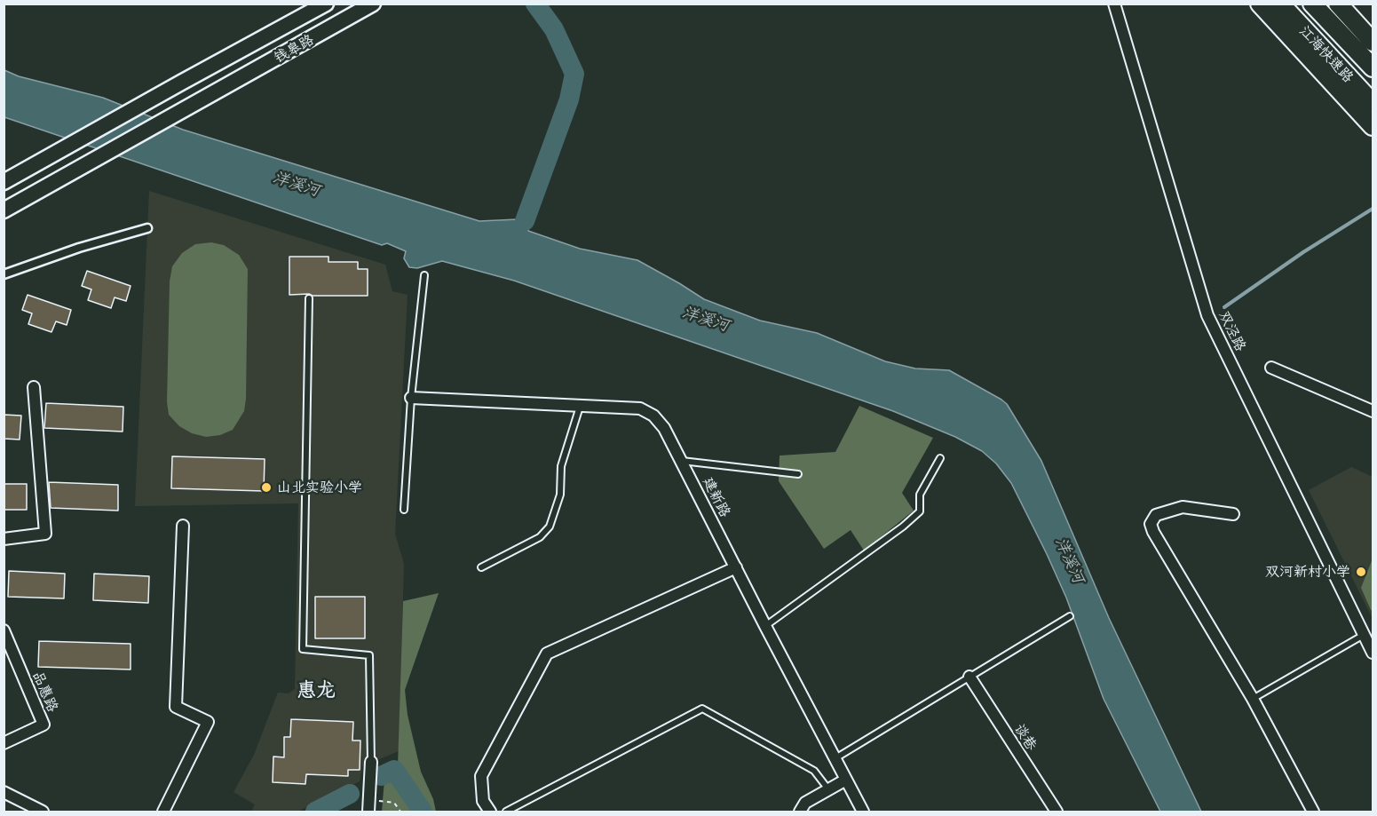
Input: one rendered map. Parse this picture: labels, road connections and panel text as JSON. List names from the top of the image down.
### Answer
{
  "streets": {
    "highway": ["江海快速路"],
    "main road": ["钱皋路"],
    "street": [
      "双泾路",
      "建新路",
      "品惠路",
      "谈巷"
    ]
  },
  "districts": ["惠龙"],
  "water": ["洋溪河"],
  "places": ["山北实验小学", "双河新村小学"]
}
